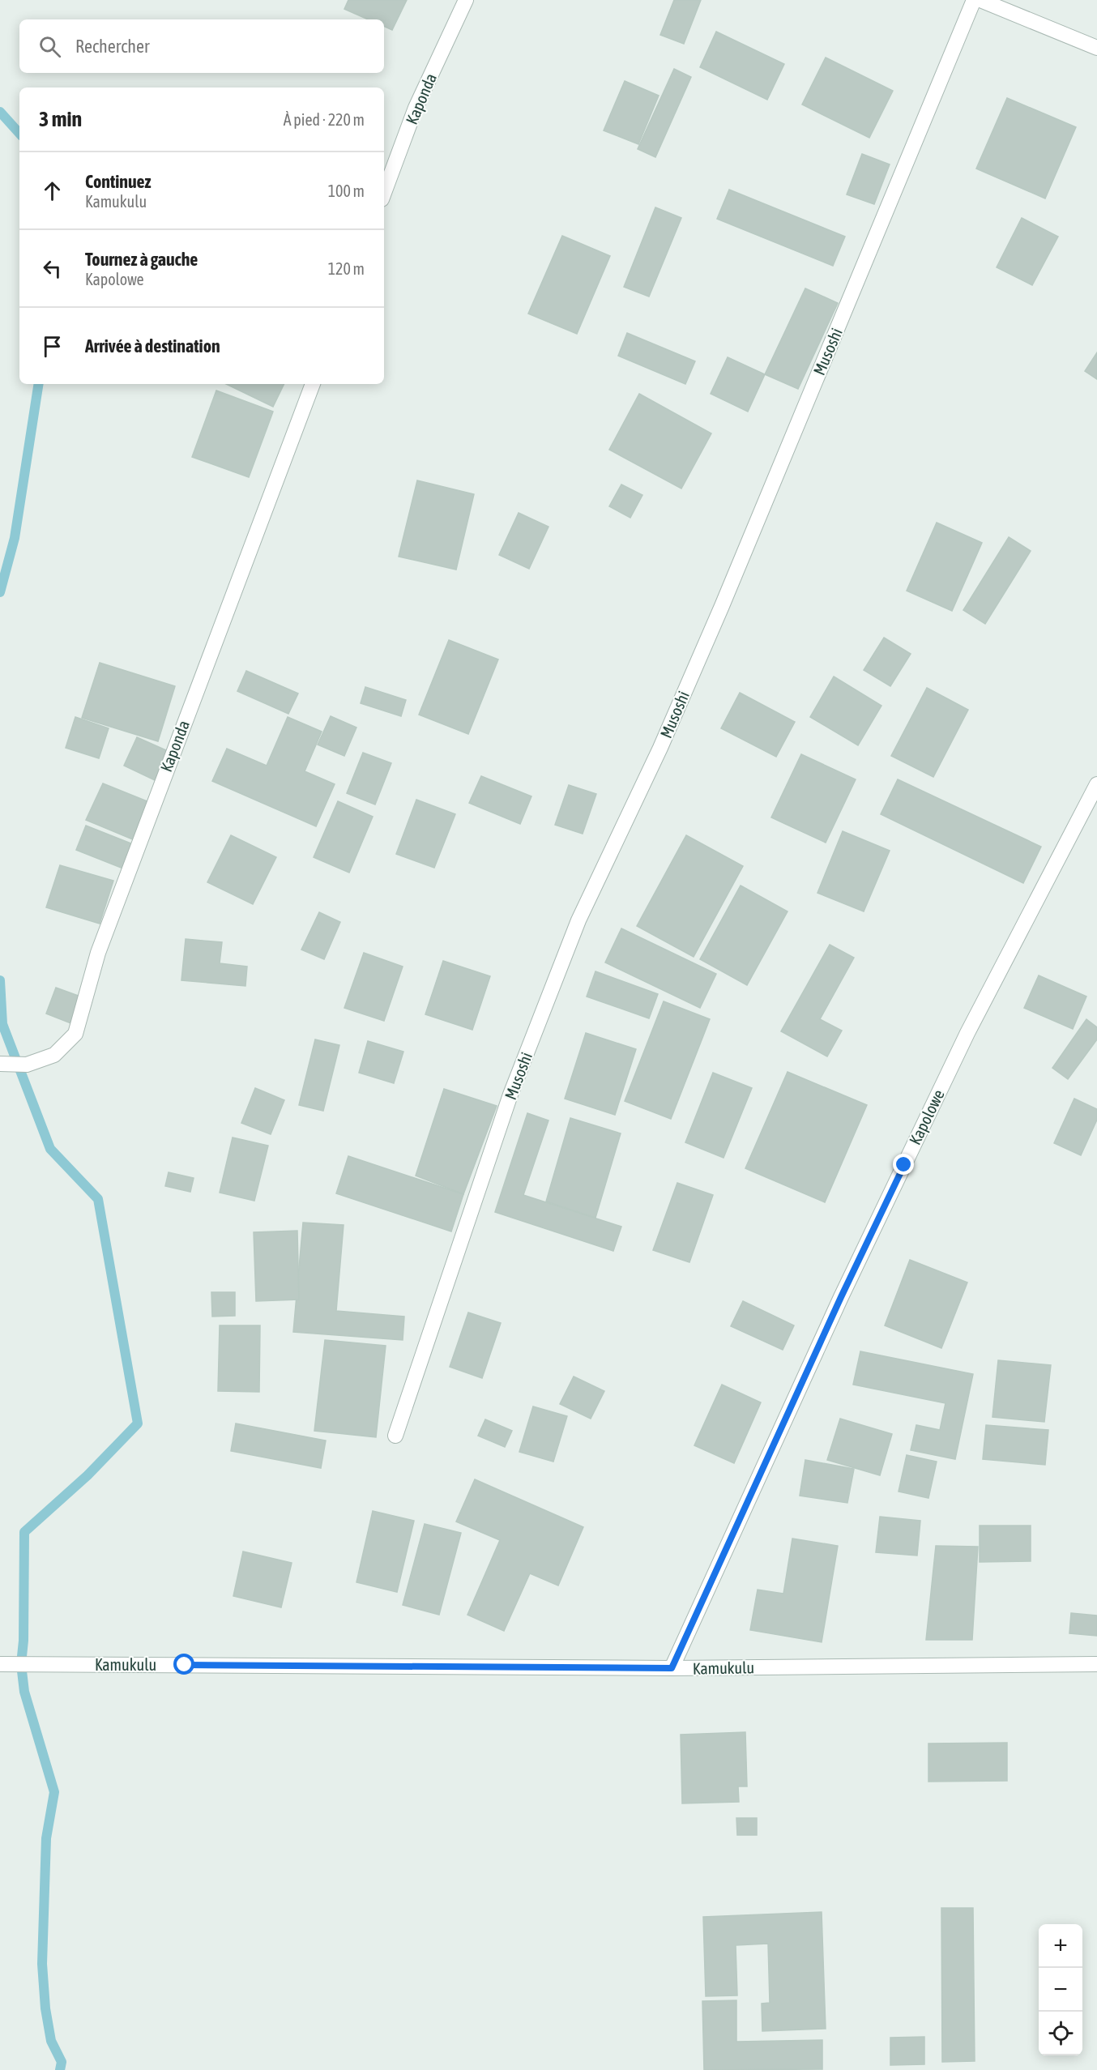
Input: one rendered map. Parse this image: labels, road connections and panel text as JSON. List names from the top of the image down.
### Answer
{
  "streets": {
    "street": [
      "Kaponda",
      "Musoshi",
      "Kapolowe",
      "Kamukulu"
    ]
  },
  "crossings": [
    ["Kapolowe", "Kamukulu"]
  ],
  "page": {
    "search": "Rechercher",
    "heading": ["3 min", "À pied · 220 m"],
    "list": [
      ["Continuez", "Kamukulu", "100 m"],
      ["Tournez à gauche", "Kapolowe", "120 m"],
      "Arrivée à destination"
    ],
    "map_buttons": ["+", "−"]
  }
}
